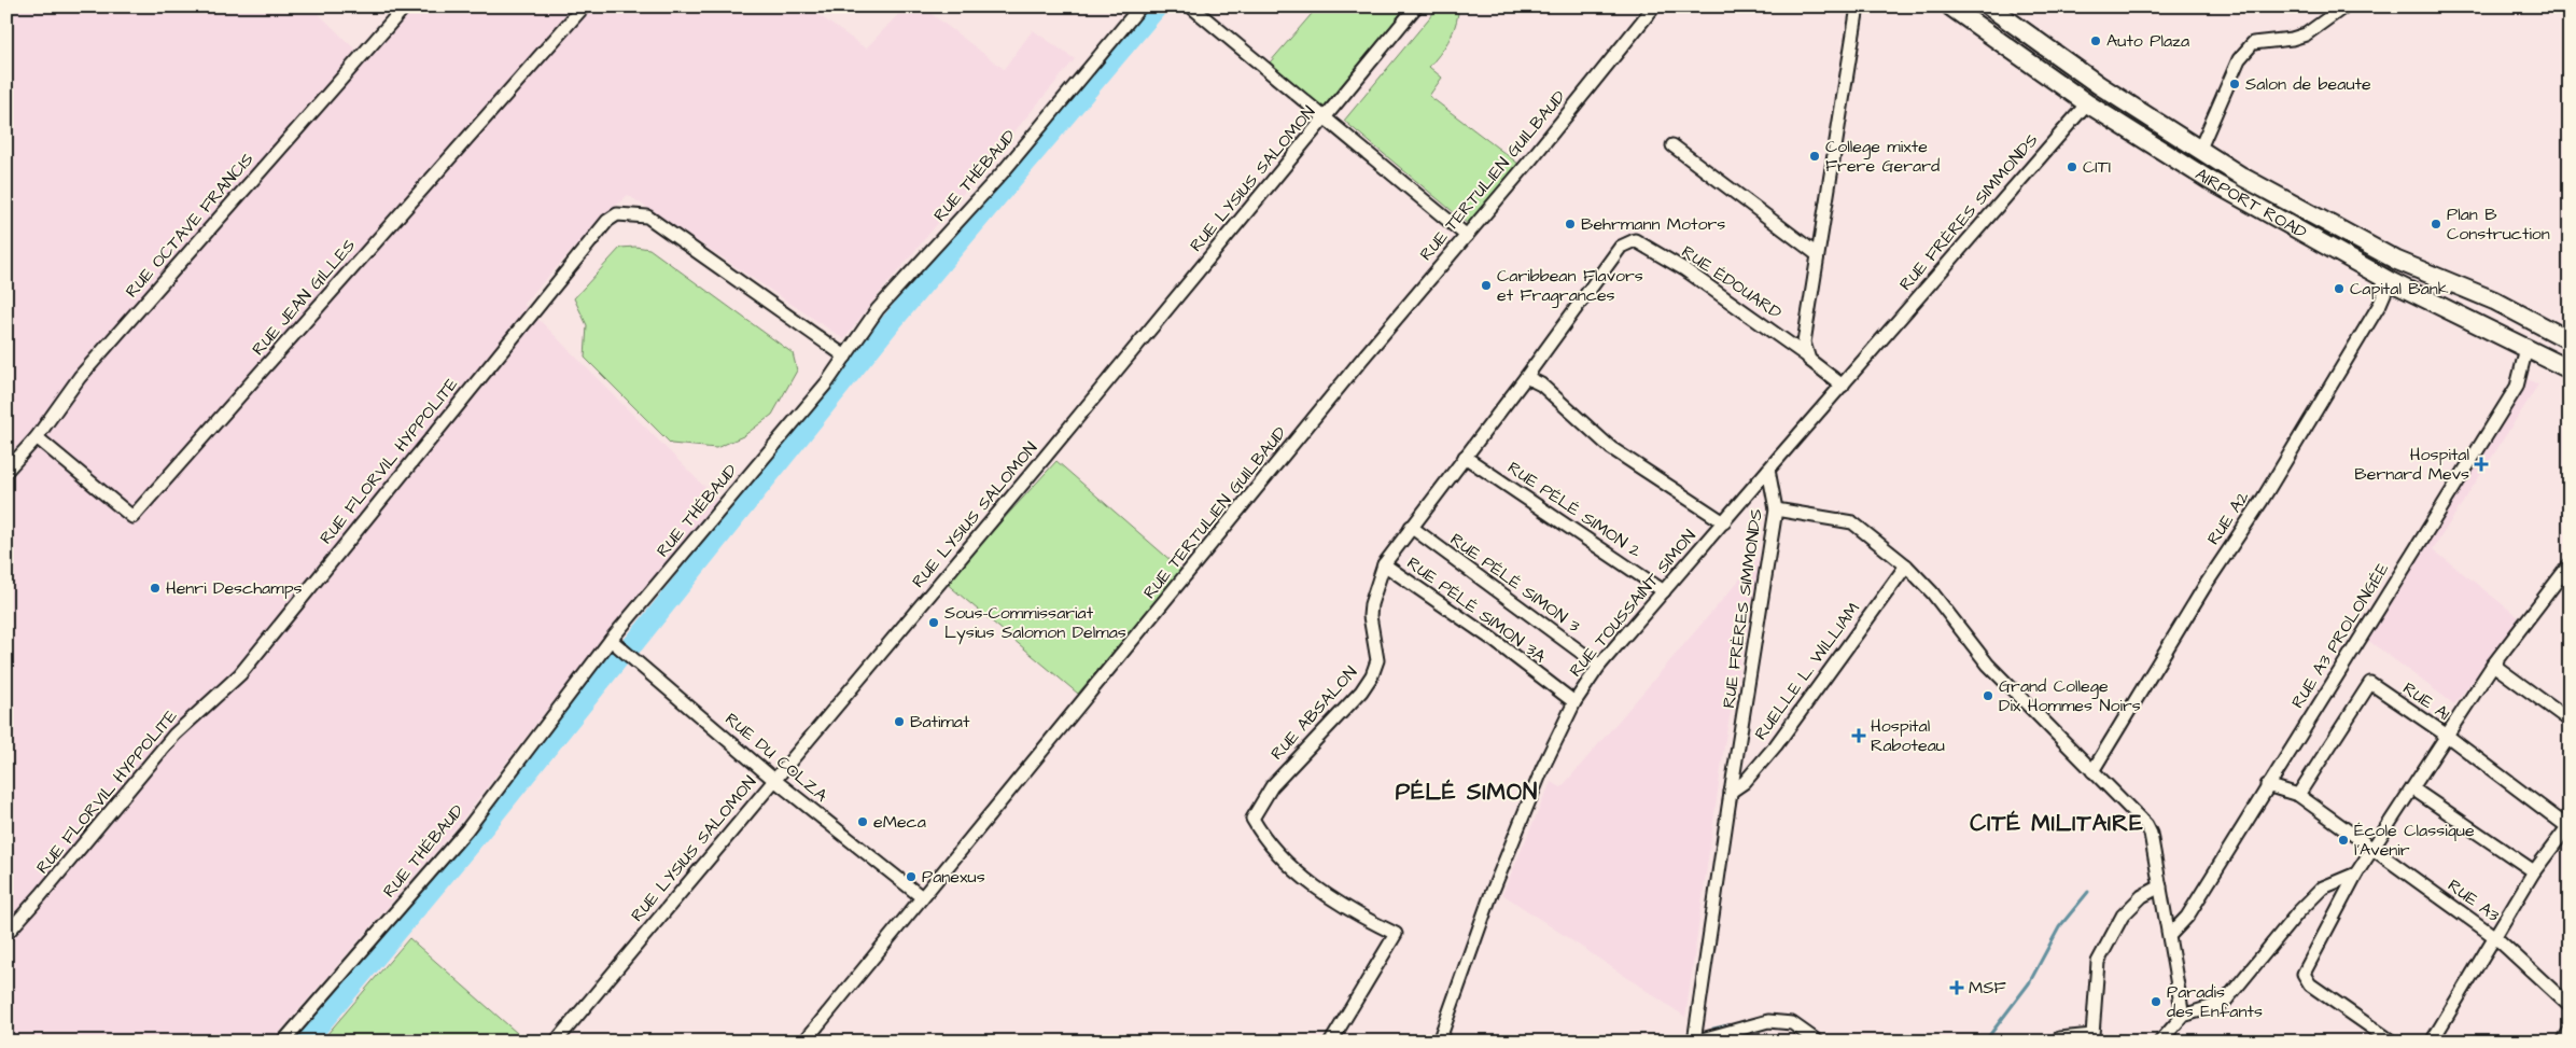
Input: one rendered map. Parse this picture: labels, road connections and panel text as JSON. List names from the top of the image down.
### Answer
{
  "streets": {
    "main road": ["AIRPORT ROAD"],
    "street": [
      "RUE THÉBAUD",
      "RUE TERTULIEN GUILBAUD",
      "RUE LYSIUS SALOMON",
      "RUE FRÈRES SIMMONDS",
      "RUE OCTAVE FRANCIS",
      "RUE ÉDOUARD",
      "RUE JEAN GILLES",
      "RUE FLORVIL HYPPOLITE",
      "RUE PÉLÉ SIMON 2",
      "RUE A2",
      "RUE PÉLÉ SIMON 3",
      "RUE TOUSSAINT SIMON",
      "RUE PÉLÉ SIMON 3A",
      "RUE A3 PROLONGÉE",
      "RUELLE L. WILLIAM",
      "RUE A1",
      "RUE ABSALON",
      "RUE DU COLZA",
      "RUE A3"
    ]
  },
  "crossings": [
    ["RUE THÉBAUD", "RUE FLORVIL HYPPOLITE"],
    ["RUE THÉBAUD", "RUE DU COLZA"],
    ["RUE TERTULIEN GUILBAUD", "RUE DU COLZA"],
    ["RUE LYSIUS SALOMON", "RUE DU COLZA"],
    ["AIRPORT ROAD", "RUE FRÈRES SIMMONDS"],
    ["AIRPORT ROAD", "RUE A2"],
    ["AIRPORT ROAD", "RUE A3 PROLONGÉE"],
    ["RUE FRÈRES SIMMONDS", "RUE ÉDOUARD"],
    ["RUE FRÈRES SIMMONDS", "RUE TOUSSAINT SIMON"],
    ["RUE FRÈRES SIMMONDS", "RUELLE L. WILLIAM"],
    ["RUE OCTAVE FRANCIS", "RUE JEAN GILLES"],
    ["RUE ÉDOUARD", "RUE ABSALON"],
    ["RUE PÉLÉ SIMON 2", "RUE TOUSSAINT SIMON"],
    ["RUE PÉLÉ SIMON 2", "RUE ABSALON"],
    ["RUE PÉLÉ SIMON 3", "RUE TOUSSAINT SIMON"],
    ["RUE PÉLÉ SIMON 3", "RUE ABSALON"],
    ["RUE TOUSSAINT SIMON", "RUE PÉLÉ SIMON 3A"],
    ["RUE PÉLÉ SIMON 3A", "RUE ABSALON"],
    ["RUE A3 PROLONGÉE", "RUE A3"],
    ["RUE A1", "RUE A3"]
  ],
  "districts": ["PÉLÉ SIMON", "CITÉ MILITAIRE"],
  "places": {
    "other": [
      "Auto Plaza",
      "Salon de beaute",
      "College mixte Frere Gerard",
      "CITI",
      "Behrmann Motors",
      "Plan B Construction",
      "Caribbean Flavors et Fragrances",
      "Capital Bank",
      "Henri Deschamps",
      "Sous-Commissariat Lysius Salomon Delmas",
      "Grand College Dix Hommes Noirs",
      "Batimat",
      "eMeca",
      "École Classique l'Avenir",
      "Panexus",
      "Paradis des Enfants"
    ],
    "health": ["Hospital Bernard Mevs", "Hospital Raboteau", "MSF"]
  }
}
